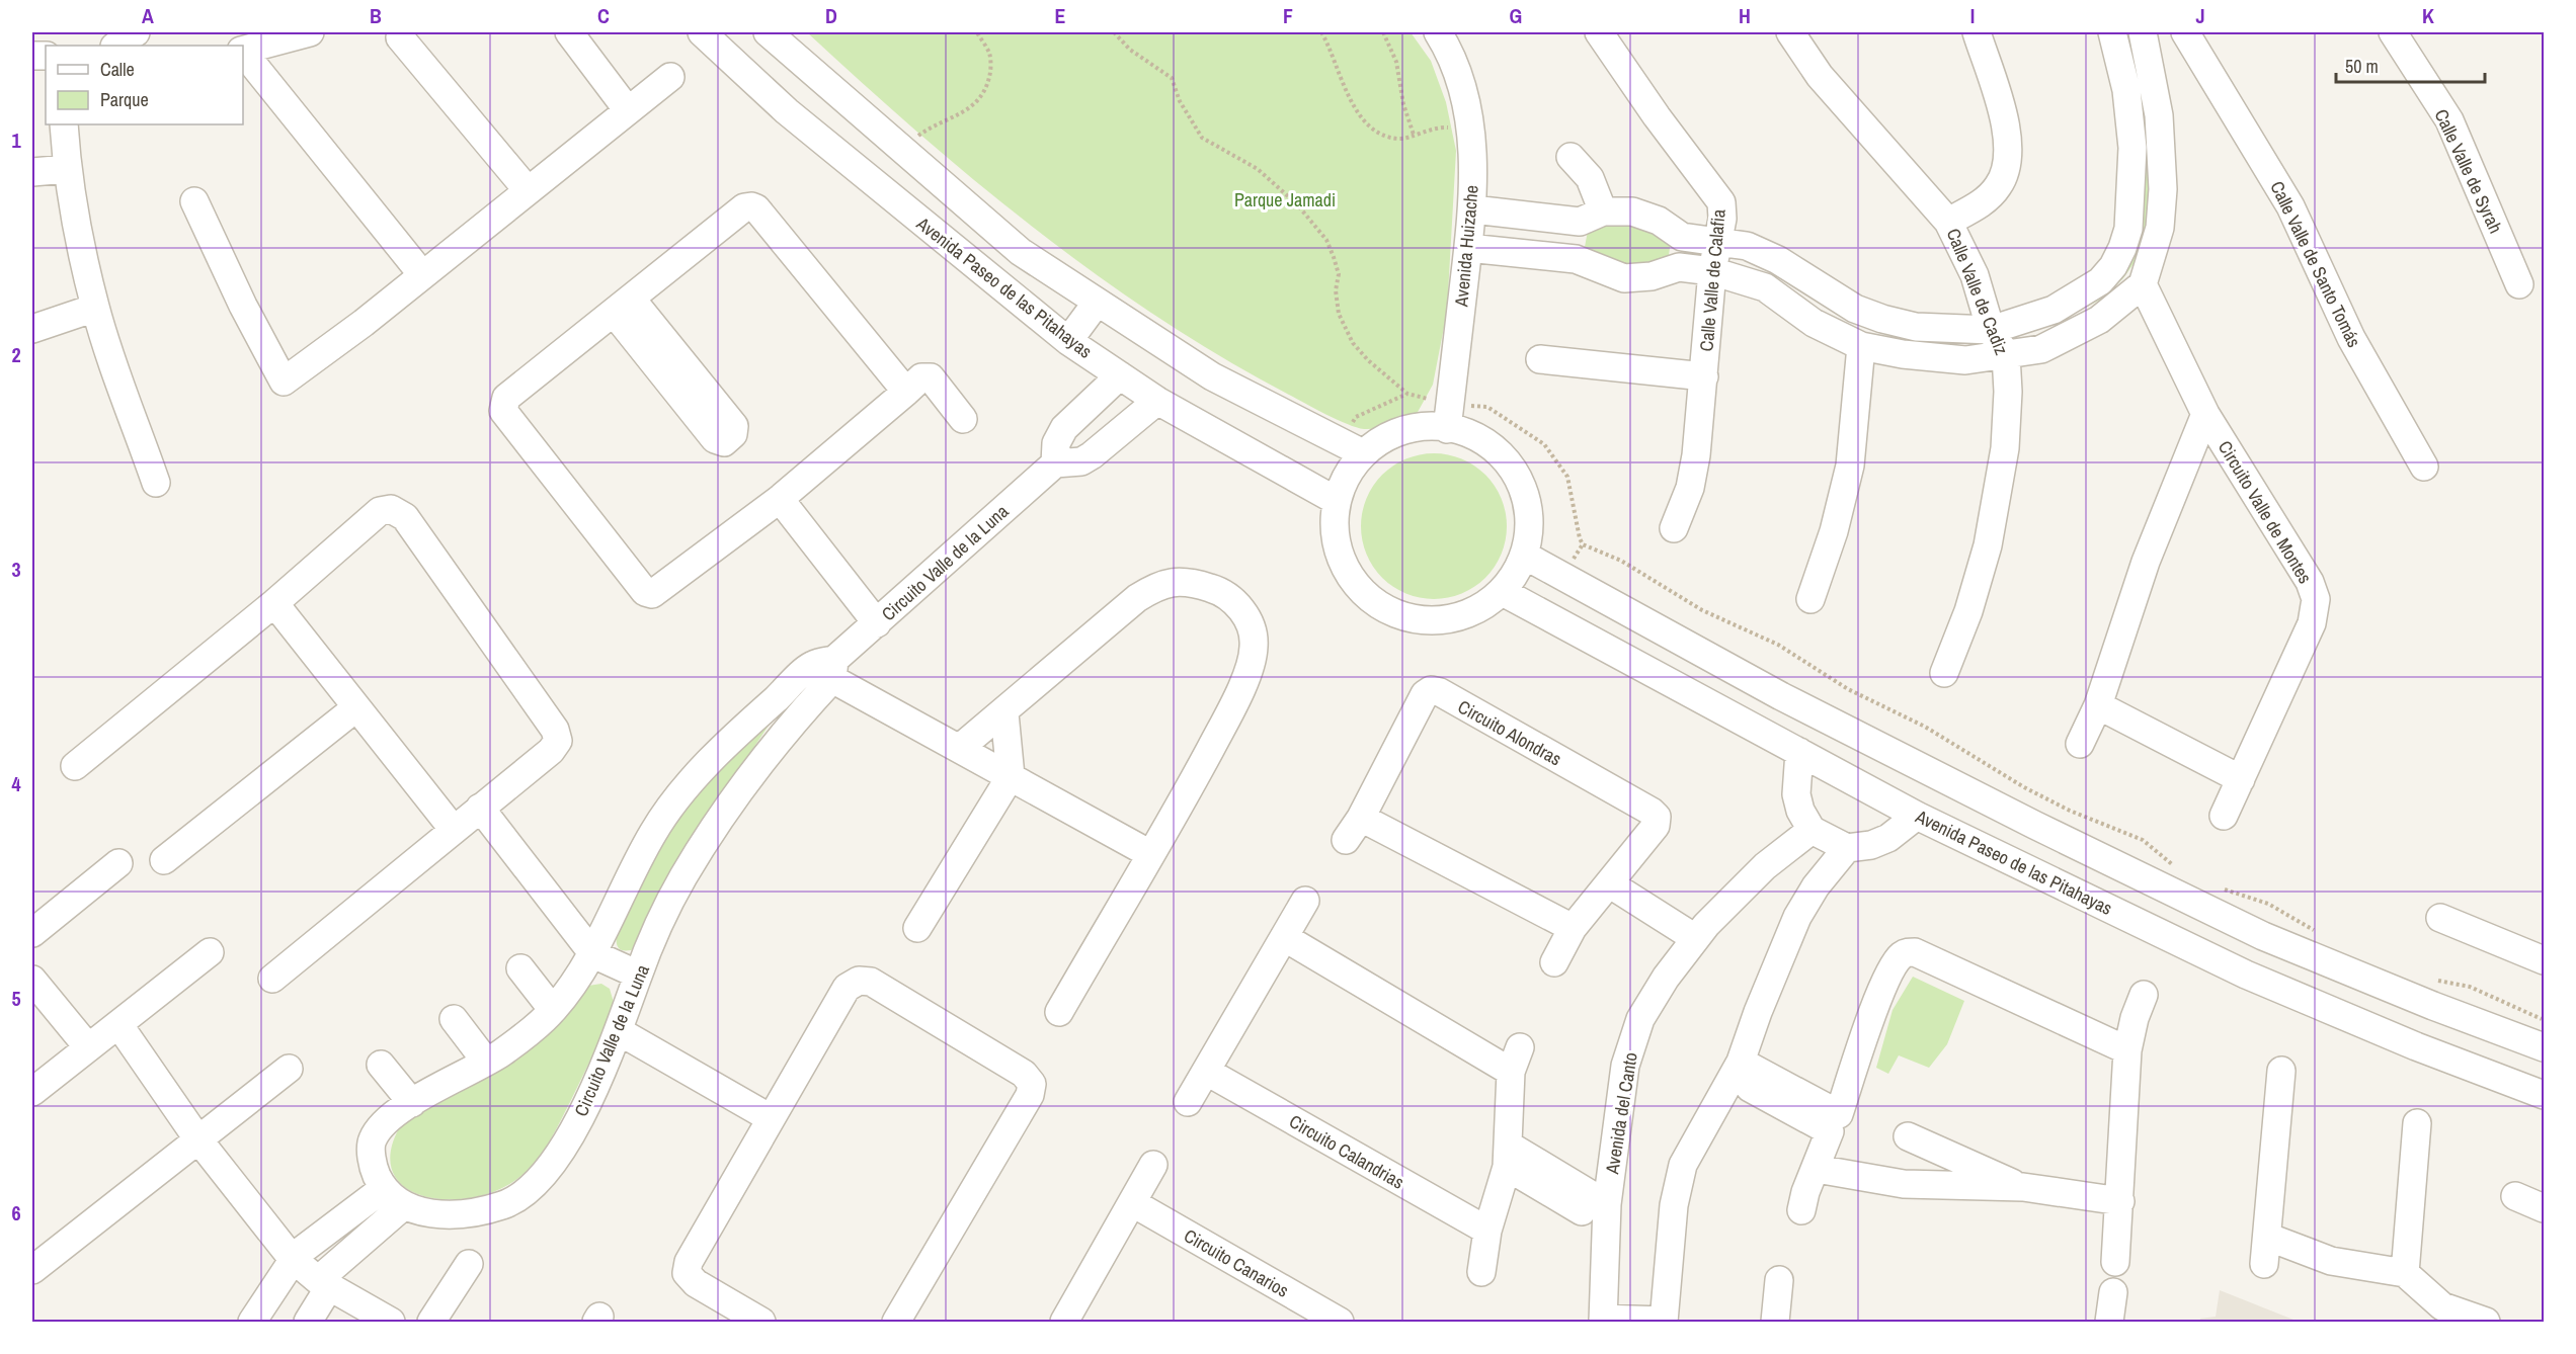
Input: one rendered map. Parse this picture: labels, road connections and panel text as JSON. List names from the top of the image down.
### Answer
{
  "streets": {
    "street": [
      "Calle Valle de Syrah",
      "Avenida Huizache",
      "Calle Valle de Santo Tomás",
      "Calle Valle de Calafia",
      "Avenida Paseo de las Pitahayas",
      "Calle Valle de Cadiz",
      "Circuito Valle de Montes",
      "Circuito Valle de la Luna",
      "Circuito Alondras",
      "Avenida del Canto",
      "Circuito Calandrias",
      "Circuito Canarios"
    ]
  },
  "crossings": [
    ["Avenida Huizache", "Avenida Paseo de las Pitahayas"]
  ],
  "parks": ["Parque Jamadi"],
  "legend": ["Calle", "Parque"],
  "scale_bar": "50 m",
  "grid": {
    "columns": [
      "A",
      "B",
      "C",
      "D",
      "E",
      "F",
      "G",
      "H",
      "I",
      "J",
      "K"
    ],
    "rows": [
      "1",
      "2",
      "3",
      "4",
      "5",
      "6"
    ]
  }
}
